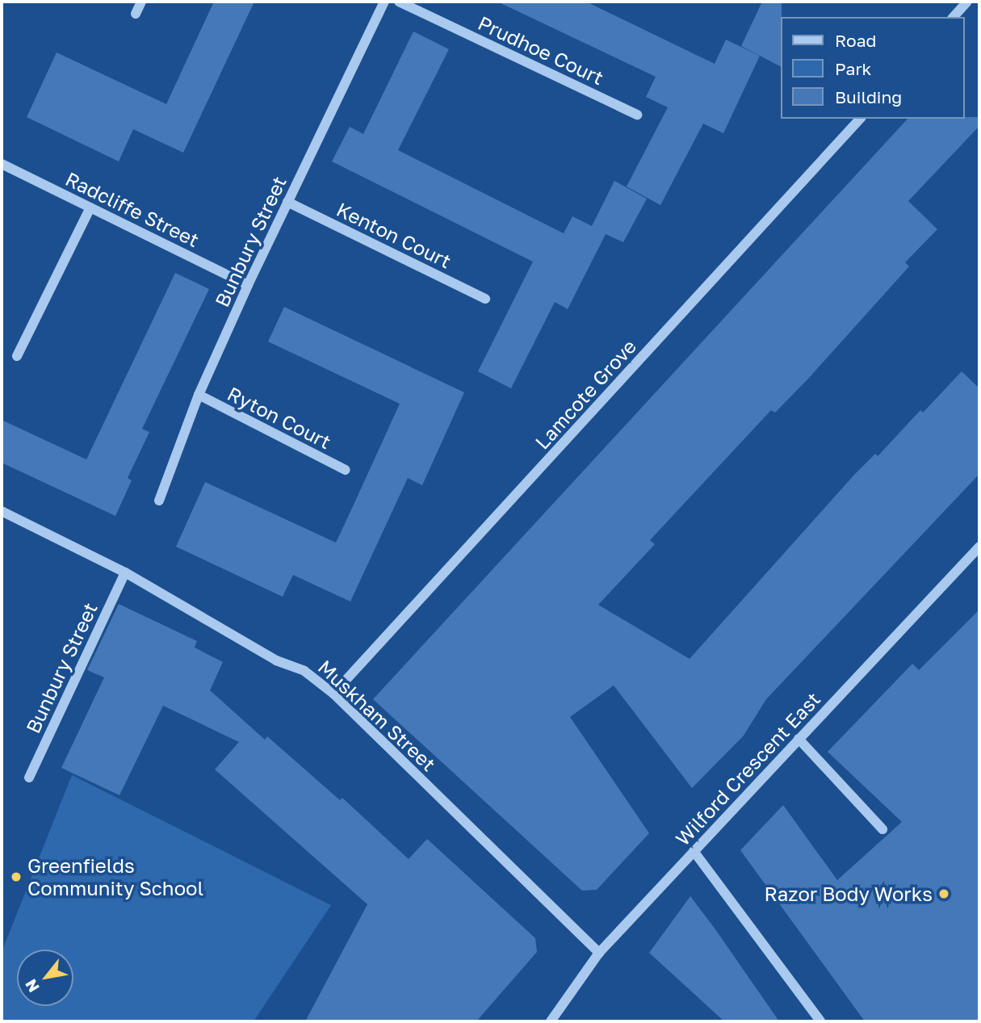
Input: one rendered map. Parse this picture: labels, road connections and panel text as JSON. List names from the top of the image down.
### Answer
{
  "streets": {
    "street": [
      "Prudhoe Court",
      "Radcliffe Street",
      "Kenton Court",
      "Bunbury Street",
      "Lamcote Grove",
      "Ryton Court",
      "Muskham Street",
      "Wilford Crescent East"
    ]
  },
  "crossings": [
    ["Radcliffe Street", "Bunbury Street"],
    ["Kenton Court", "Bunbury Street"],
    ["Bunbury Street", "Ryton Court"],
    ["Bunbury Street", "Muskham Street"],
    ["Lamcote Grove", "Muskham Street"],
    ["Muskham Street", "Wilford Crescent East"]
  ],
  "places": ["Greenfields Community School", "Razor Body Works"],
  "legend": ["Road", "Park", "Building"],
  "north": "bottom left"
}
